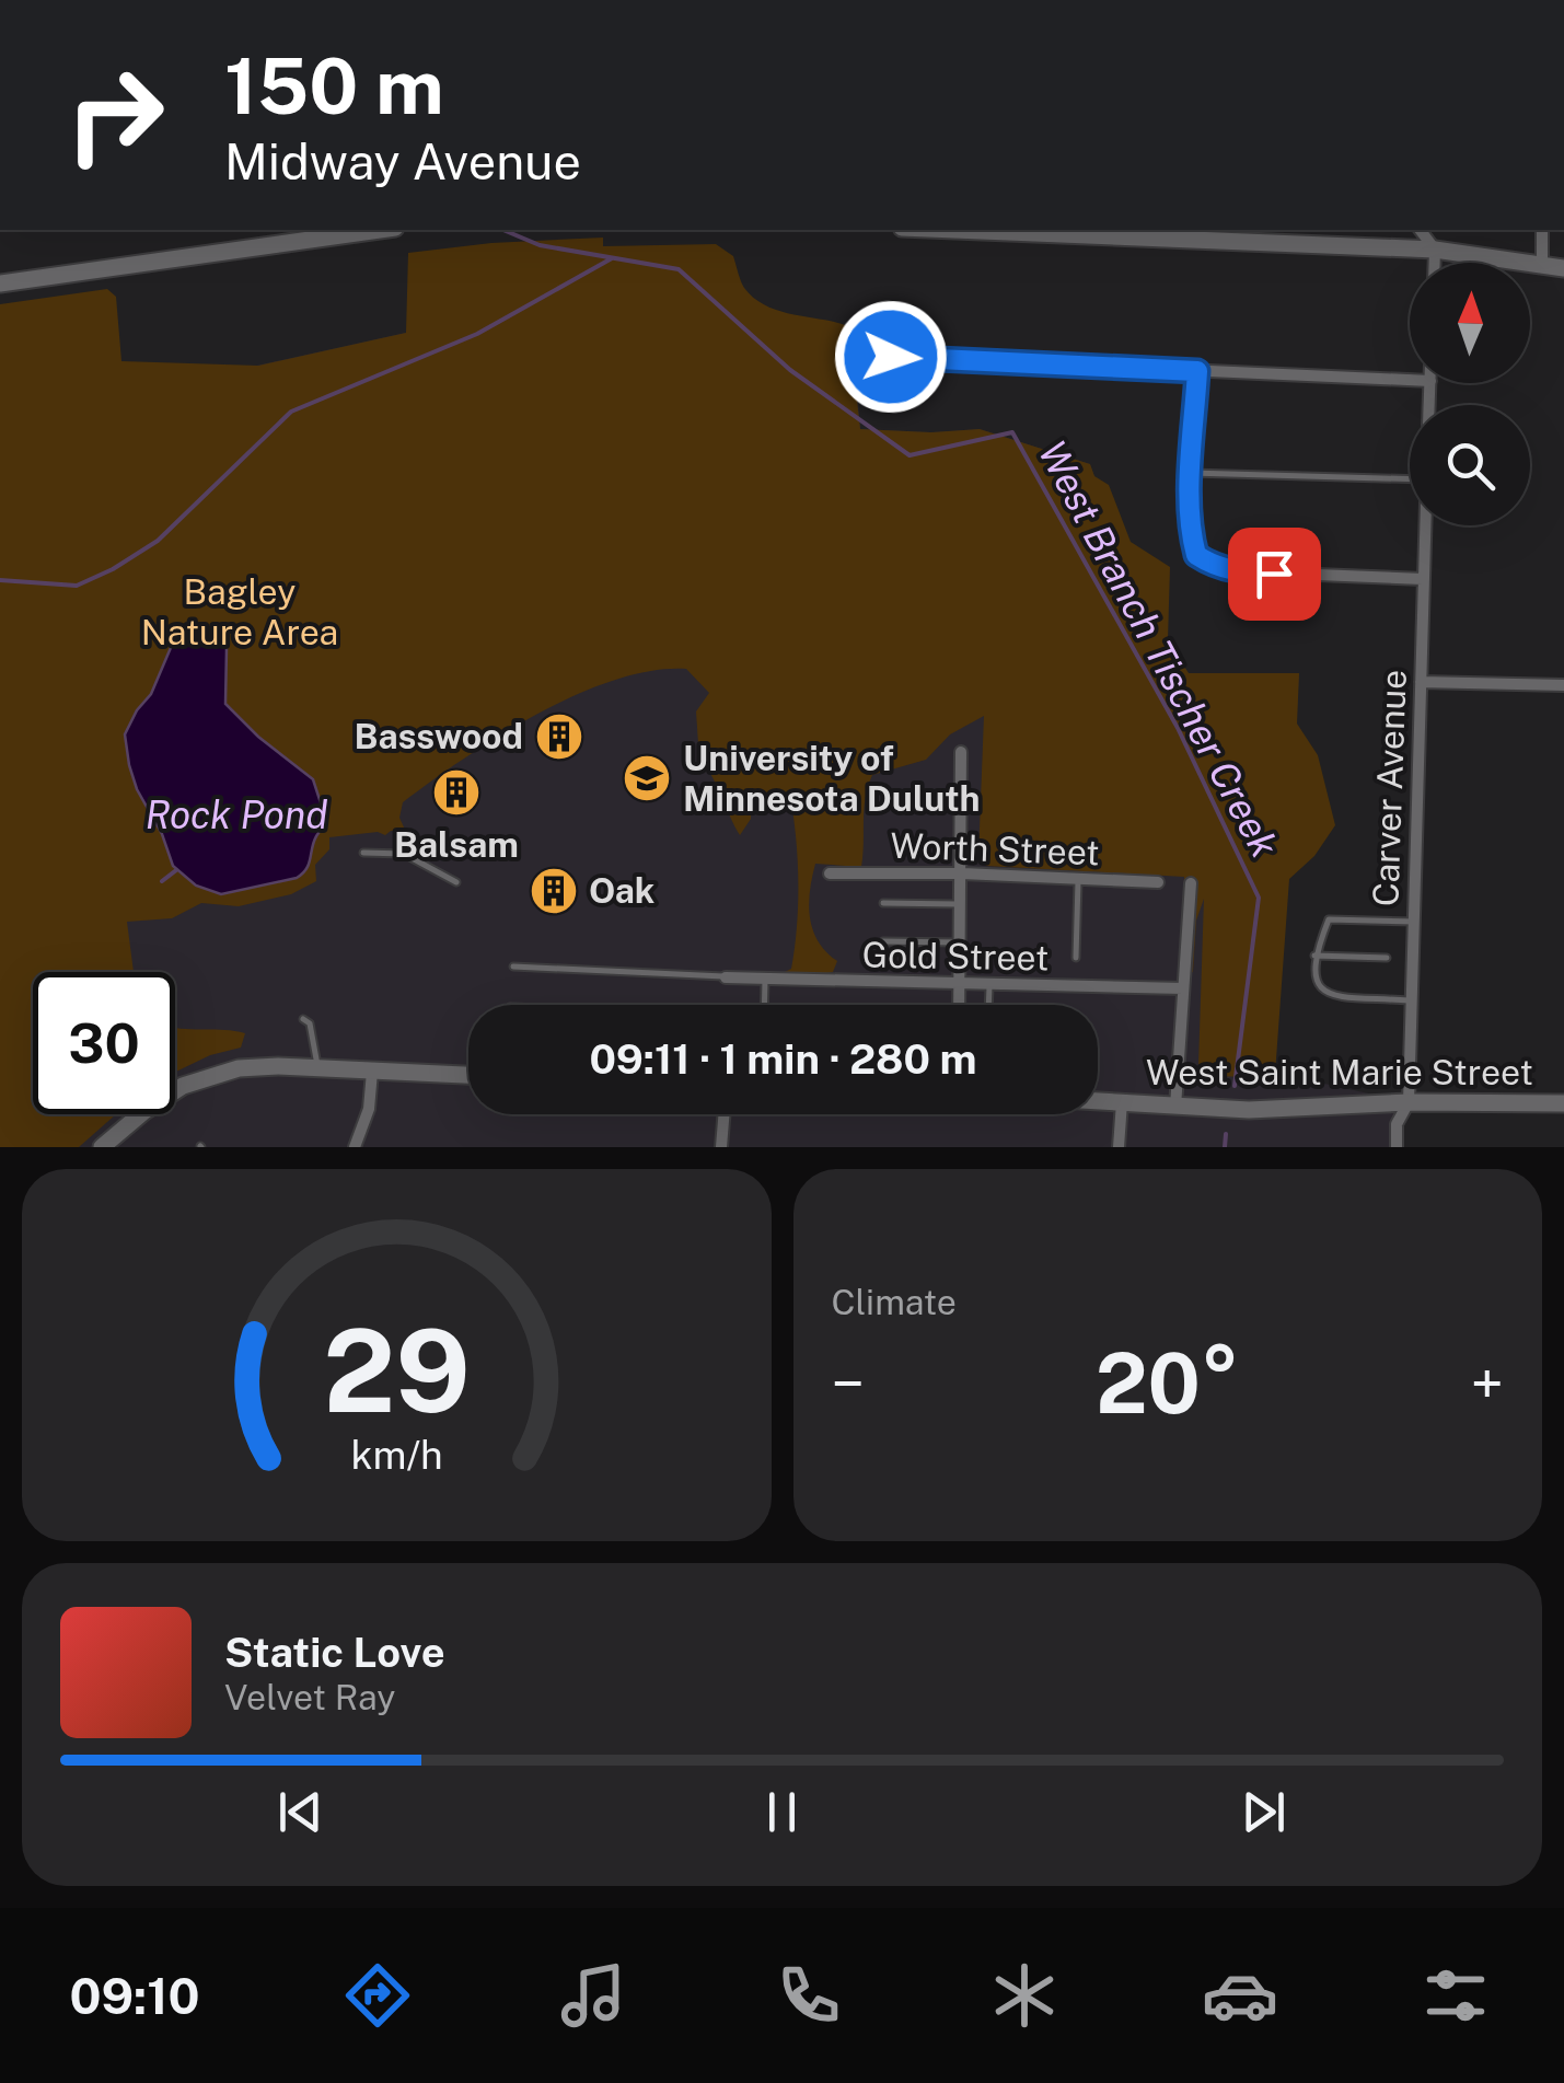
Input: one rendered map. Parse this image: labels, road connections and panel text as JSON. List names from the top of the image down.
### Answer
{
  "streets": {
    "street": [
      "Carver Avenue",
      "Worth Street",
      "Gold Street",
      "West Saint Marie Street"
    ]
  },
  "crossings": [
    ["Carver Avenue", "West Saint Marie Street"]
  ],
  "water": ["West Branch Tischer Creek", "Rock Pond"],
  "parks": ["Bagley Nature Area"],
  "places": {
    "building": ["Basswood", "Balsam", "Oak"],
    "school or university": ["University of Minnesota Duluth"]
  },
  "north": "top",
  "page": {
    "turn": ["150 m", "Midway Avenue"],
    "limit": "30",
    "trip": "09:11 · 1 min · 280 m",
    "tile": "Climate",
    "heat": ["−", "20°", "+"],
    "song": ["Static Love", "Velvet Ray"],
    "tabs": "09:10",
    "gauge": ["29", "km/h"]
  }
}
